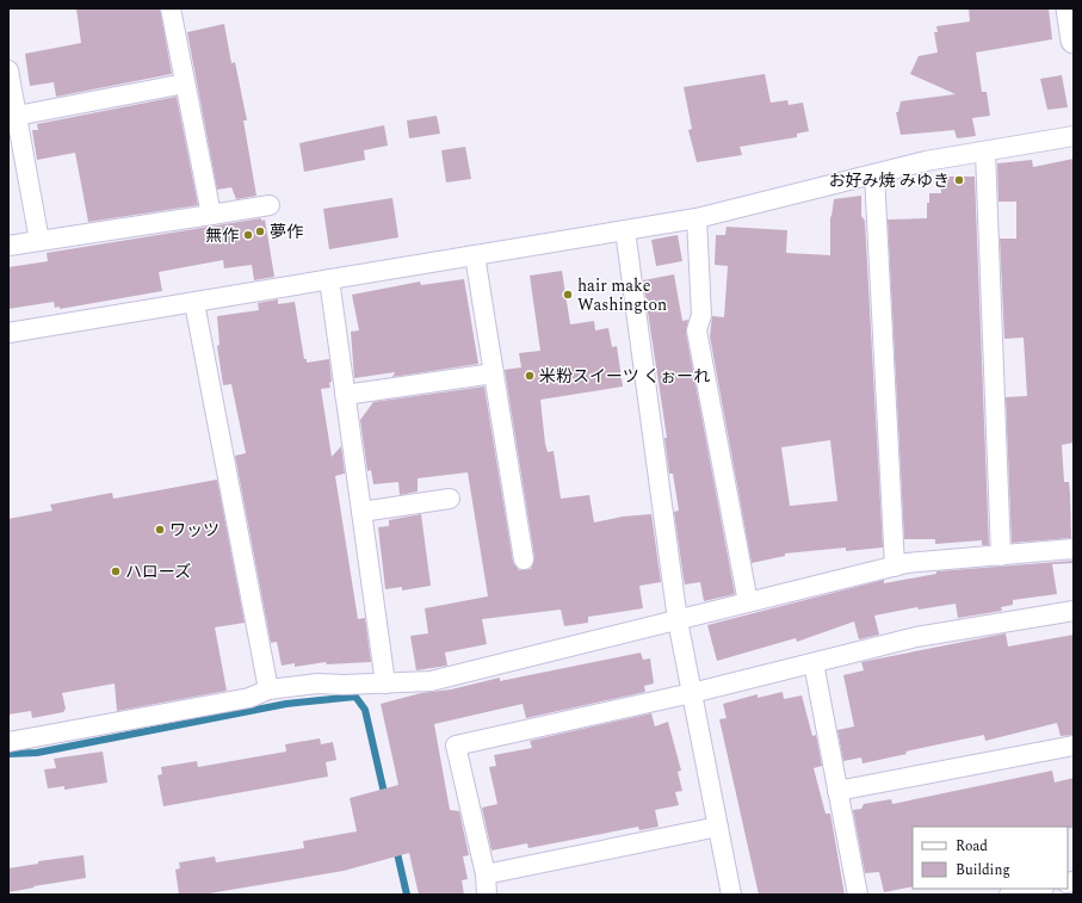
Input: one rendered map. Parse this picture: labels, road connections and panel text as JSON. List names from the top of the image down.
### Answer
{
  "places": [
    "お好み焼 みゆき",
    "夢作",
    "無作",
    "hair make Washington",
    "米粉スイーツ くぉーれ",
    "ワッツ",
    "ハローズ"
  ],
  "legend": ["Road", "Building"]
}
